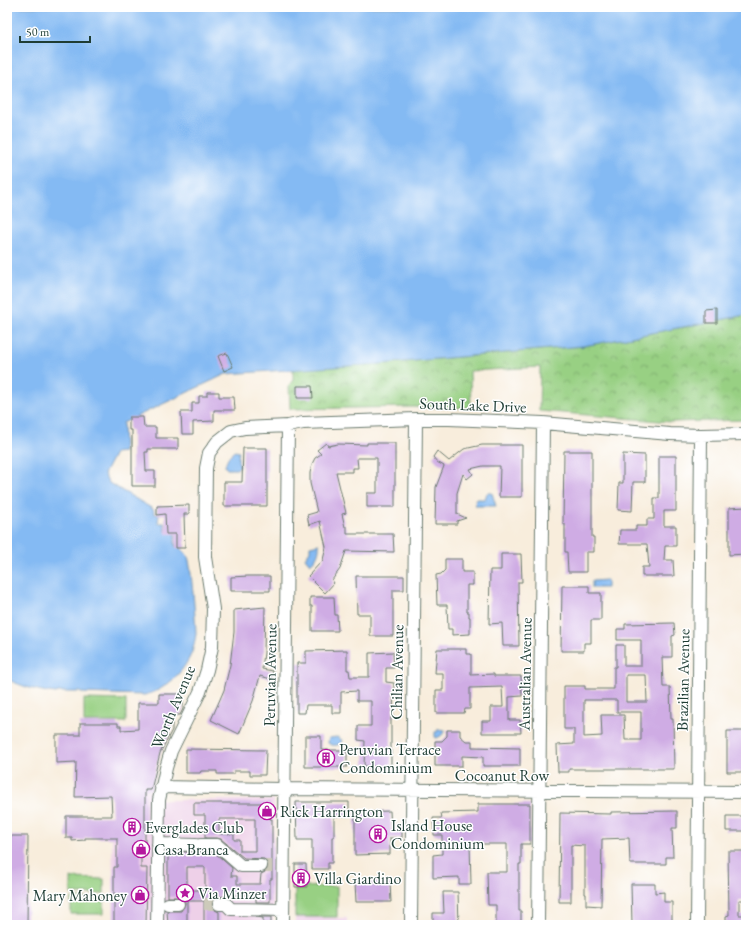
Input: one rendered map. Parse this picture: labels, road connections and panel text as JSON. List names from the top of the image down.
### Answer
{
  "streets": {
    "street": [
      "South Lake Drive",
      "Chilian Avenue",
      "Australian Avenue",
      "Peruvian Avenue",
      "Brazilian Avenue",
      "Worth Avenue",
      "Cocoanut Row"
    ]
  },
  "crossings": [
    ["South Lake Drive", "Chilian Avenue"],
    ["South Lake Drive", "Australian Avenue"],
    ["South Lake Drive", "Peruvian Avenue"],
    ["South Lake Drive", "Brazilian Avenue"],
    ["South Lake Drive", "Worth Avenue"],
    ["Chilian Avenue", "Cocoanut Row"],
    ["Australian Avenue", "Cocoanut Row"],
    ["Peruvian Avenue", "Cocoanut Row"],
    ["Brazilian Avenue", "Cocoanut Row"],
    ["Worth Avenue", "Cocoanut Row"]
  ],
  "places": {
    "building": [
      "Peruvian Terrace Condominium",
      "Everglades Club",
      "Island House Condominium",
      "Villa Giardino"
    ],
    "shop": ["Rick Harrington", "Casa Branca", "Mary Mahoney"],
    "place": ["Via Minzer"]
  },
  "scale_bar": "50 m"
}
